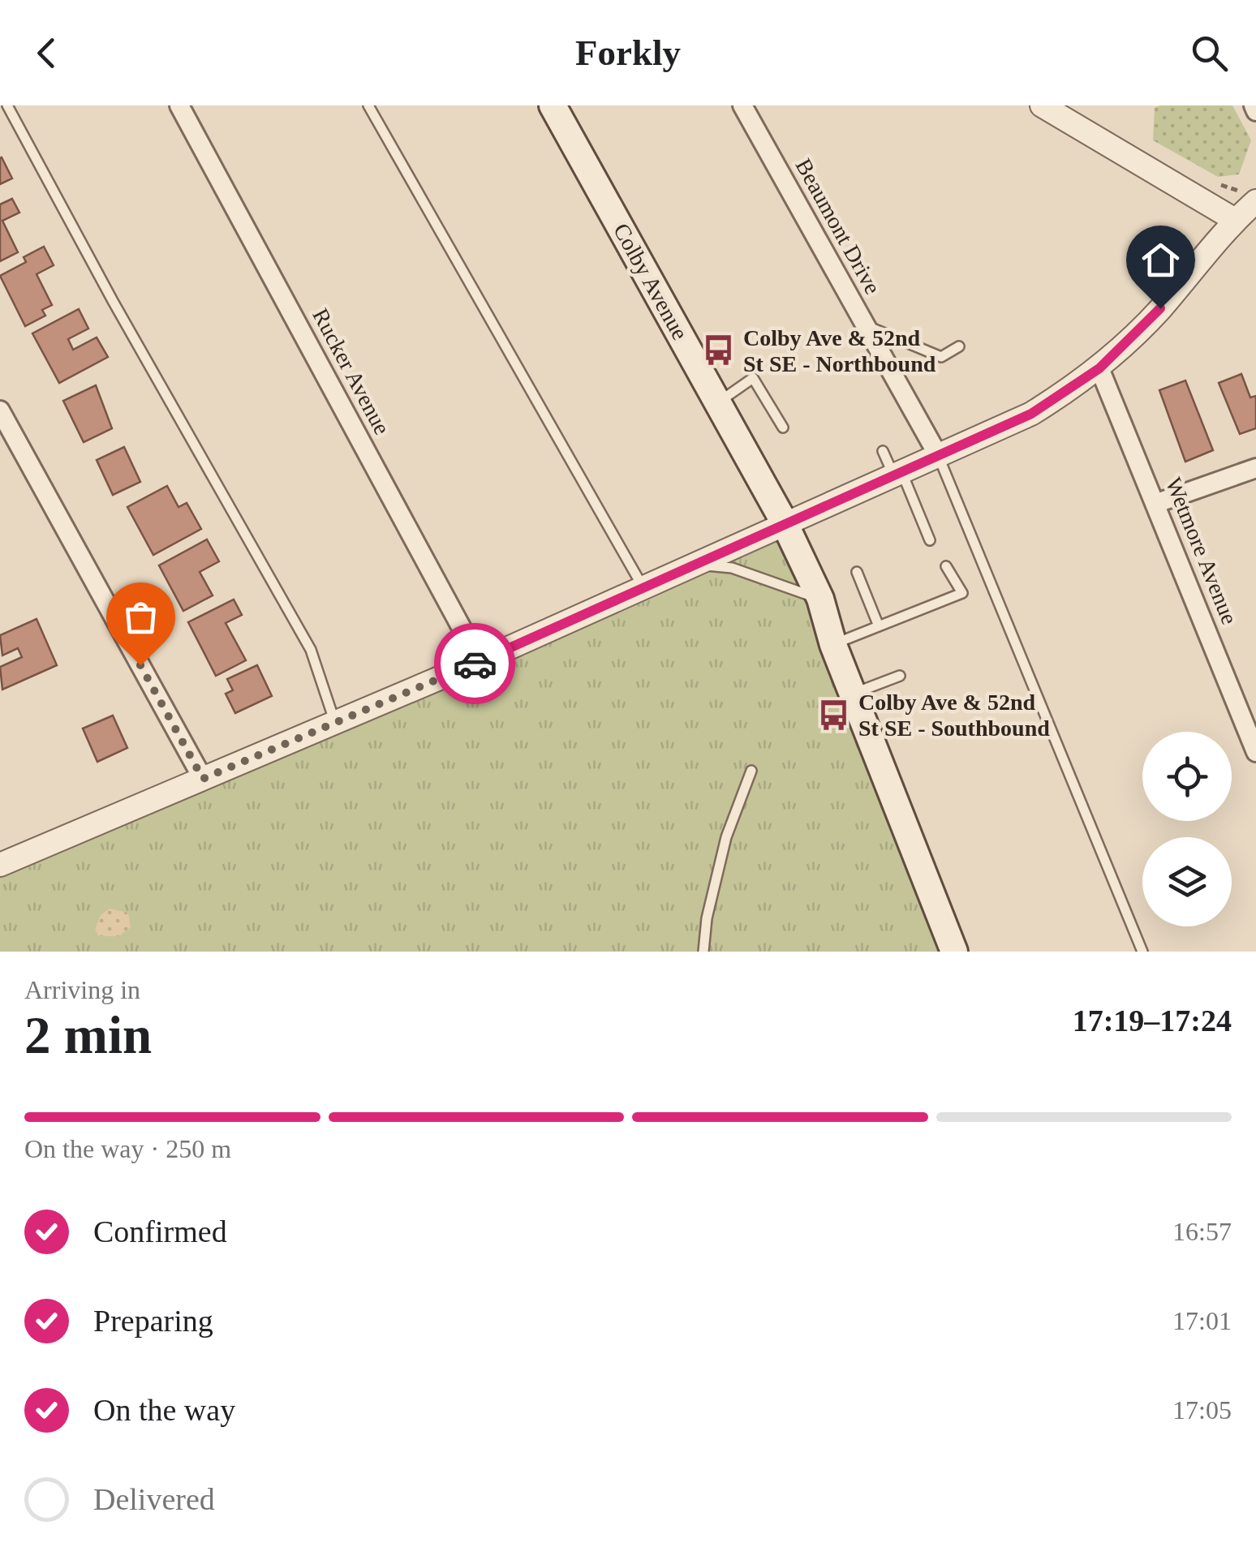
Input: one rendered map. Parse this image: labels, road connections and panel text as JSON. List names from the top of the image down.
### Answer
{
  "streets": {
    "main road": ["Colby Avenue"],
    "street": ["Beaumont Drive", "Rucker Avenue", "Wetmore Avenue"]
  },
  "places": {
    "bus stop": ["Colby Ave & 52nd St SE - Northbound", "Colby Ave & 52nd St SE - Southbound"]
  },
  "page": {
    "header": "Forkly",
    "heading": ["2 min", "Arriving in", "17:19–17:24"],
    "bar": "On the way · 250 m",
    "list": [
      ["Confirmed", "16:57"],
      ["Preparing", "17:01"],
      ["On the way", "17:05"],
      "Delivered"
    ]
  }
}
